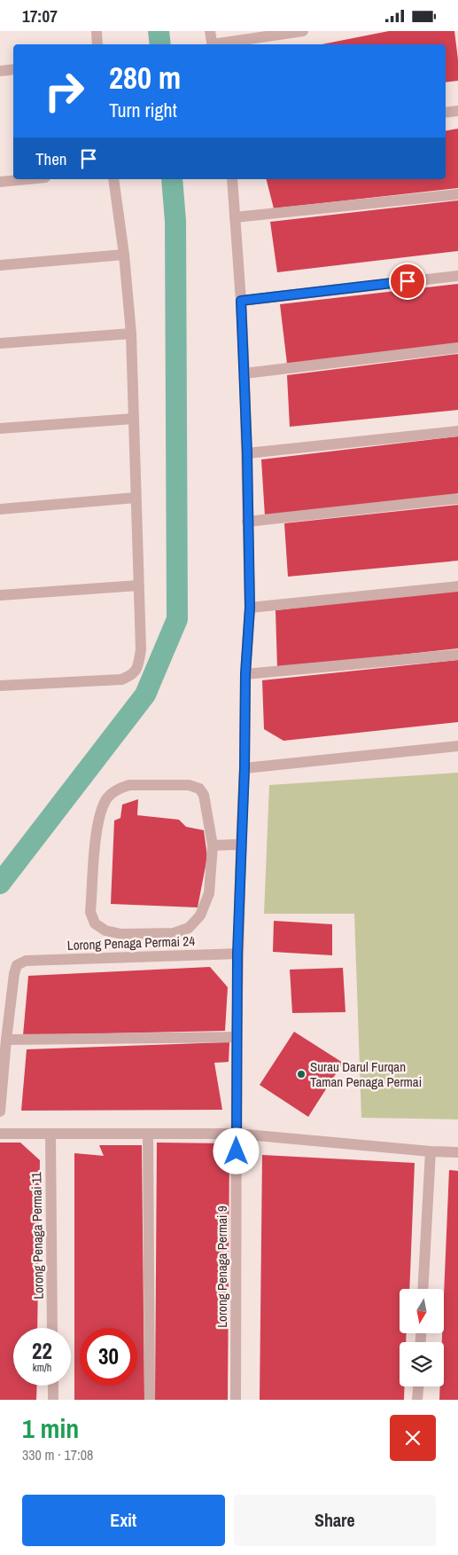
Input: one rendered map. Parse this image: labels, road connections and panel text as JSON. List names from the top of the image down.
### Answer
{
  "streets": {
    "street": ["Lorong Penaga Permai 24", "Lorong Penaga Permai 11", "Lorong Penaga Permai 9"]
  },
  "crossings": [
    ["Lorong Penaga Permai 24", "Lorong Penaga Permai 9"]
  ],
  "places": ["Surau Darul Furqan Taman Penaga Permai"],
  "north": "bottom",
  "page": {
    "status": "17:07",
    "turn": ["280 m", "Turn right"],
    "then": "Then",
    "speed": "22 km/h",
    "limit": "30",
    "heading": ["1 min", "330 m · 17:08"],
    "buttons": ["Exit", "Share"]
  }
}
